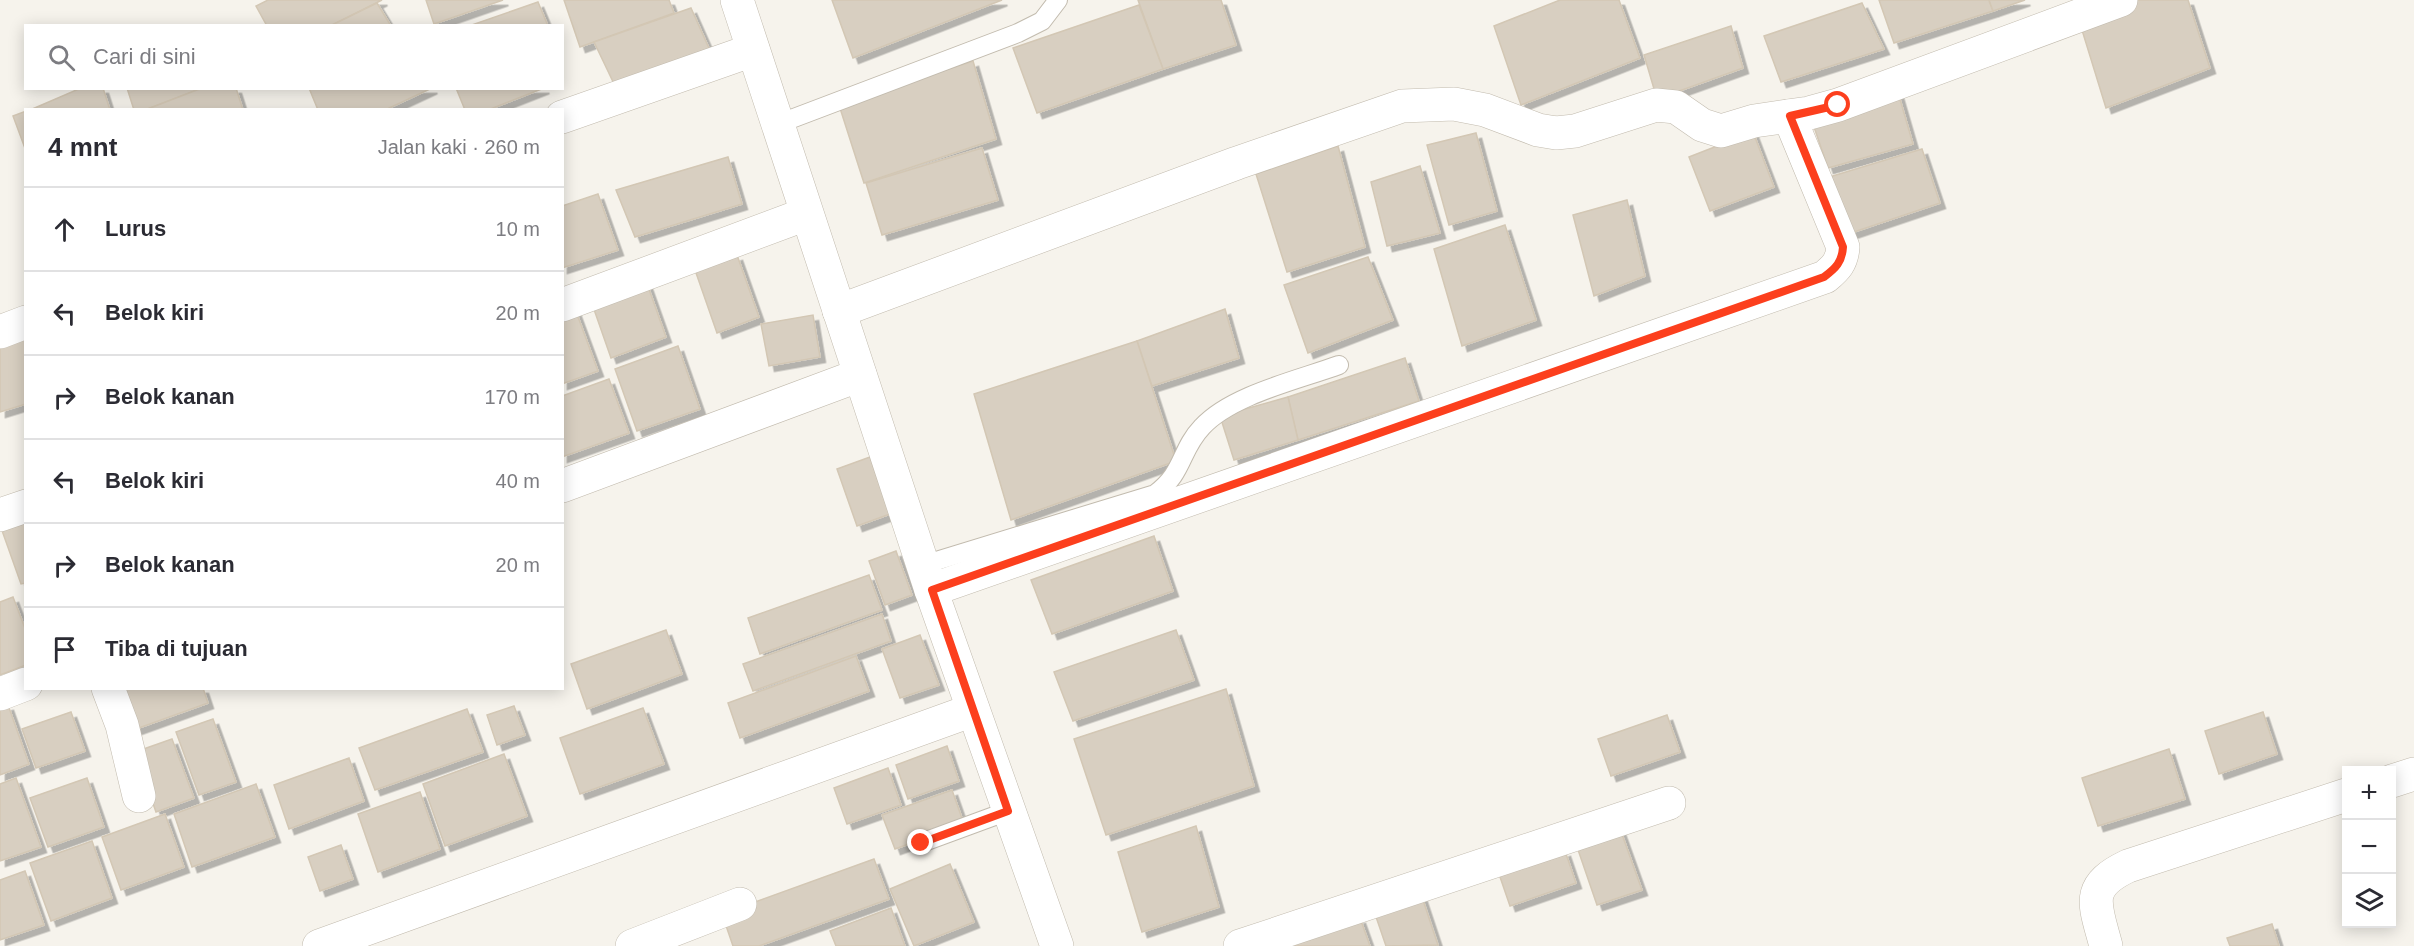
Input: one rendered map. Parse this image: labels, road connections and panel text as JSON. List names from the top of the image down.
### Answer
{
  "page": {
    "search": "Cari di sini",
    "heading": ["4 mnt", "Jalan kaki · 260 m"],
    "list": [
      ["Lurus", "10 m"],
      ["Belok kiri", "20 m"],
      ["Belok kanan", "170 m"],
      ["Belok kiri", "40 m"],
      ["Belok kanan", "20 m"],
      "Tiba di tujuan"
    ],
    "map_buttons": ["+", "−"]
  }
}
